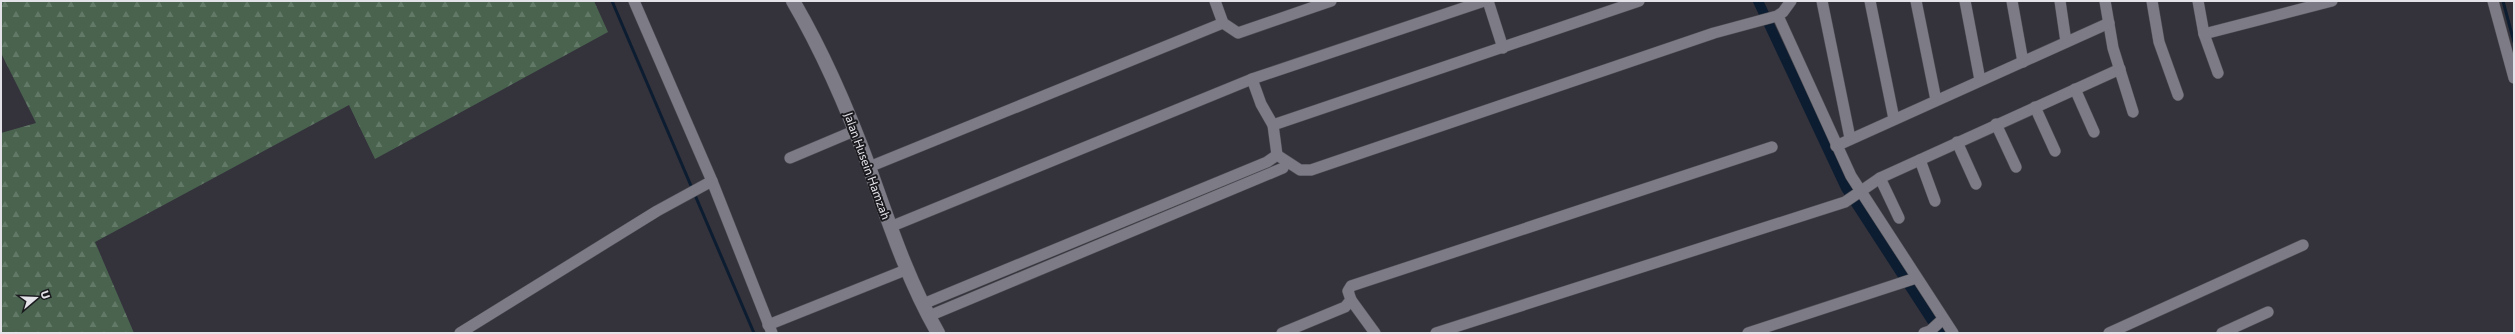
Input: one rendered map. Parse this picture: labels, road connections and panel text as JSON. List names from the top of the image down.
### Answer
{
  "streets": {
    "street": ["Jalan Husein Hamzah"]
  },
  "north": "right"
}
